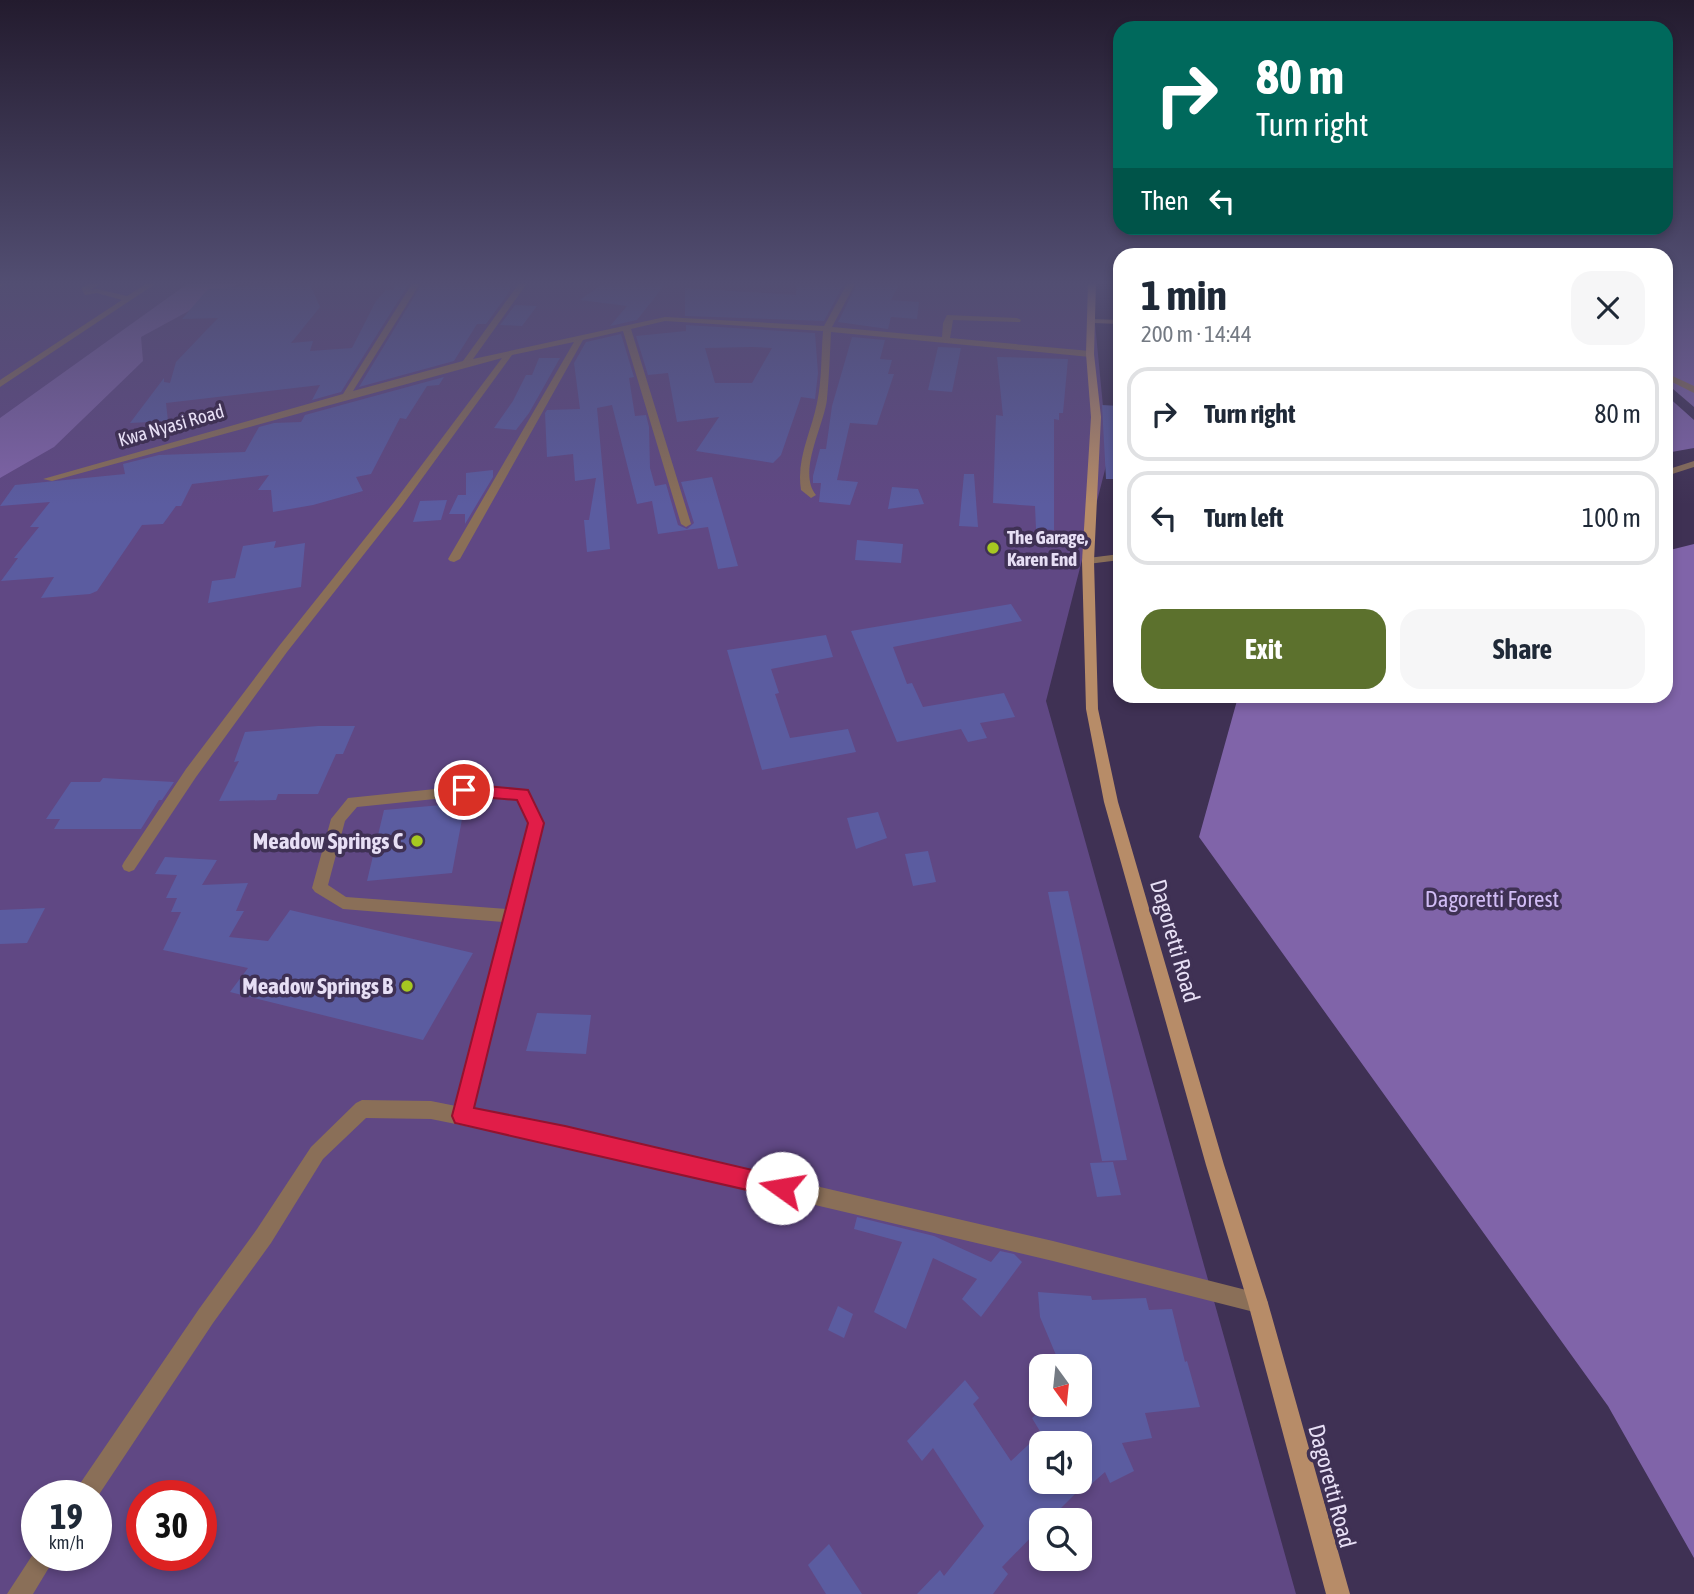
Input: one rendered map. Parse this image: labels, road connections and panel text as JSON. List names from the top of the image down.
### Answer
{
  "streets": {
    "main road": ["Dagoretti Road"],
    "street": ["Kwa Nyasi Road"]
  },
  "parks": ["Dagoretti Forest"],
  "places": ["The Garage, Karen End", "Meadow Springs C", "Meadow Springs B"],
  "north": "bottom",
  "page": {
    "turn": ["80 m", "Turn right"],
    "then": "Then",
    "heading": ["1 min", "200 m · 14:44"],
    "list": [
      {
        "name": "Turn right",
        "value": "80 m"
      },
      {
        "name": "Turn left",
        "value": "100 m"
      }
    ],
    "buttons": ["Exit", "Share"],
    "speed": "19 km/h",
    "limit": "30"
  }
}
